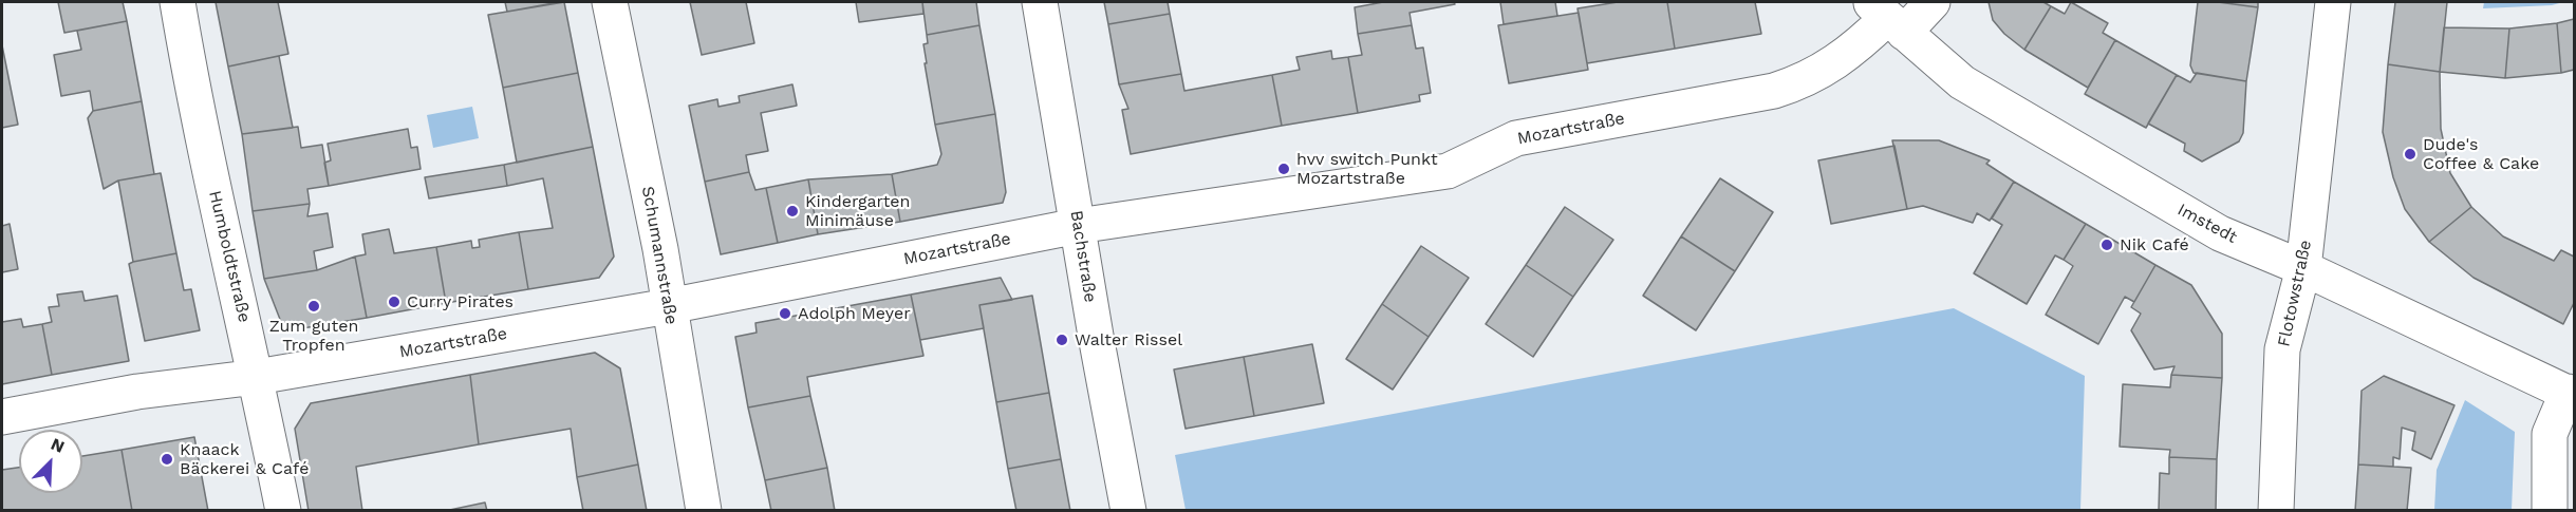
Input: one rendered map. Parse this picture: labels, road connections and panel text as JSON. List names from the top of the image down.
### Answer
{
  "streets": {
    "street": [
      "Mozartstraße",
      "Imstedt",
      "Schumannstraße",
      "Humboldtstraße",
      "Bachstraße",
      "Flotowstraße"
    ]
  },
  "crossings": [
    ["Mozartstraße", "Imstedt"],
    ["Mozartstraße", "Schumannstraße"],
    ["Mozartstraße", "Humboldtstraße"],
    ["Mozartstraße", "Bachstraße"],
    ["Imstedt", "Flotowstraße"]
  ],
  "places": [
    "Dude's Coffee & Cake",
    "hvv switch Punkt Mozartstraße",
    "Kindergarten Minimäuse",
    "Nik Café",
    "Curry Pirates",
    "Zum guten Tropfen",
    "Adolph Meyer",
    "Walter Rissel",
    "Knaack Bäckerei & Café"
  ],
  "north": "top right"
}
